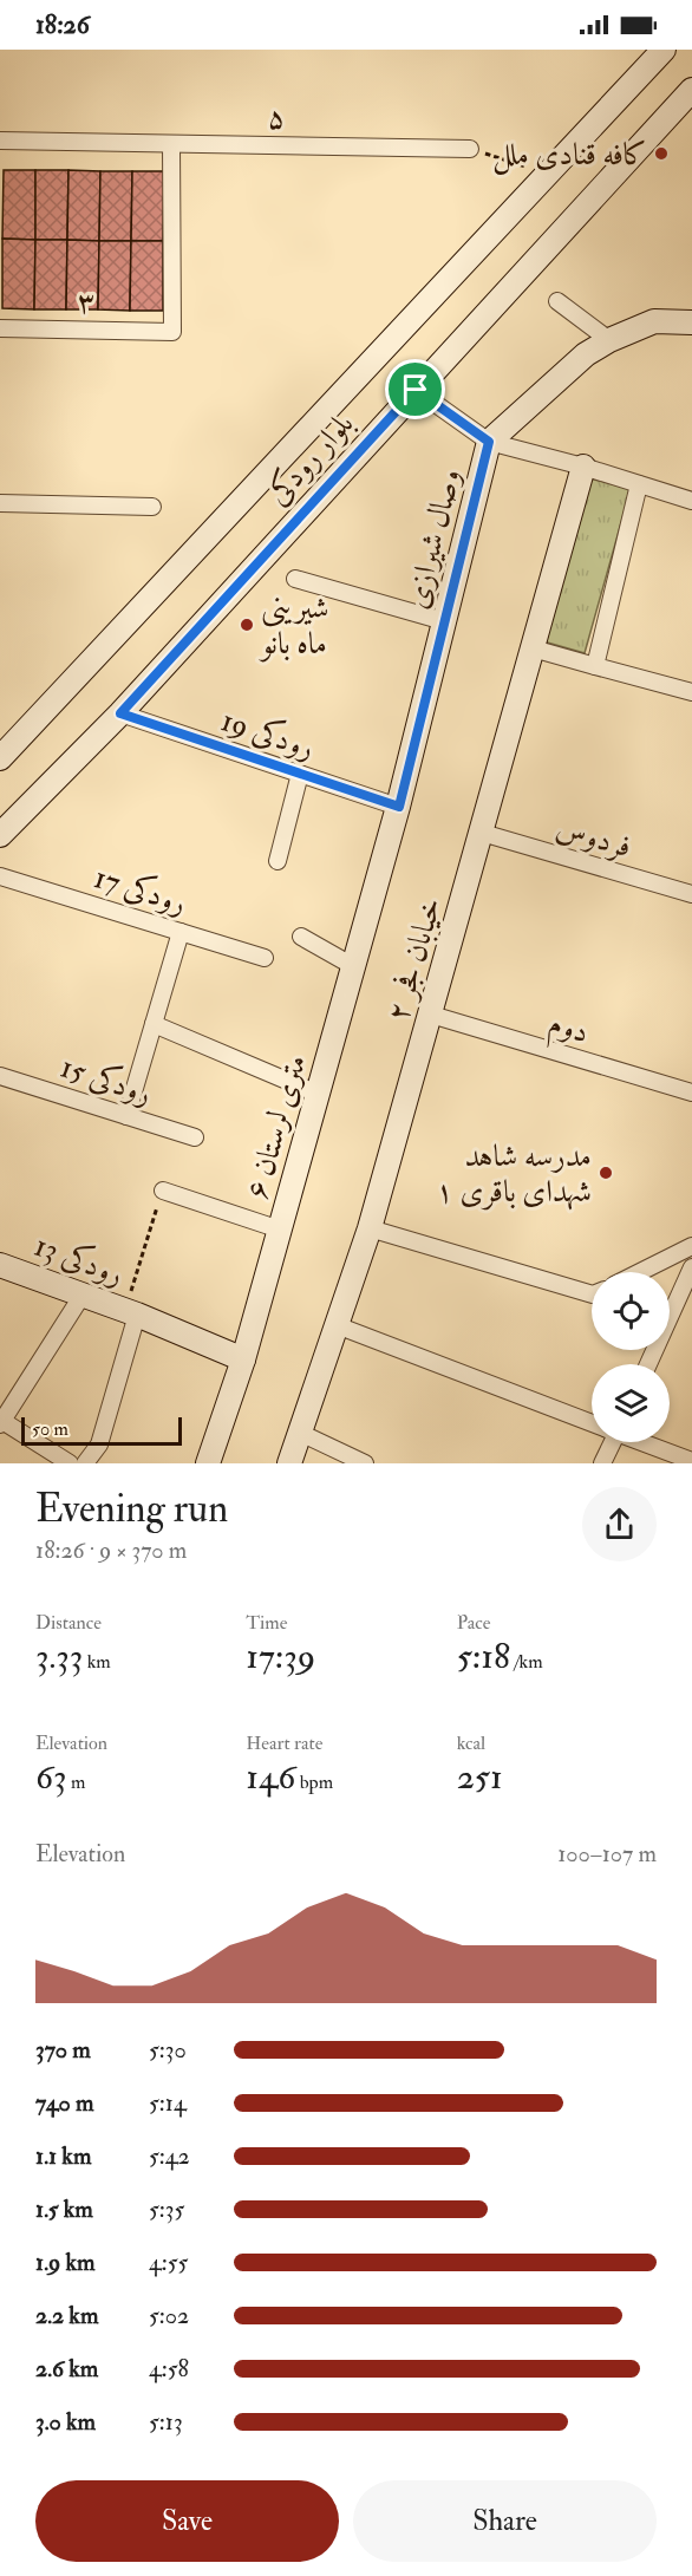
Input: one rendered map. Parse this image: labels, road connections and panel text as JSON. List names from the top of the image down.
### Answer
{
  "streets": {
    "street": [
      "۵",
      "۳",
      "بلوار رودکی",
      "وصال شیرازی",
      "رودکی 19",
      "فردوس",
      "رودکی 17",
      "خیابان فجر ۲",
      "دوم",
      "رودکی 15",
      "۶ متری لرستان",
      "رودکی 13"
    ]
  },
  "crossings": [
    ["۵", "۳"],
    ["بلوار رودکی", "رودکی 19"],
    ["وصال شیرازی", "رودکی 19"],
    ["وصال شیرازی", "۶ متری لرستان"],
    ["رودکی 19", "۶ متری لرستان"],
    ["فردوس", "خیابان فجر ۲"],
    ["خیابان فجر ۲", "دوم"],
    ["۶ متری لرستان", "رودکی 13"]
  ],
  "places": ["کافه قنادی ملل", "شیرینی ماه بانو", "مدرسه شاهد شهدای باقری ۱"],
  "scale_bar": "50 m",
  "page": {
    "status": "18:26",
    "scale": "50 m",
    "heading": ["Evening run", "18:26 · 9 × 370 m"],
    "stats": [
      ["Distance", "3.33 km"],
      ["Time", "17:39"],
      ["Pace", "5:18 /km"],
      ["Elevation", "63 m"],
      ["Heart rate", "146 bpm"],
      ["kcal", "251"]
    ],
    "chart": ["Elevation", "100–107 m"],
    "list": [
      {
        "name": "370 m",
        "note": "5:30"
      },
      {
        "name": "740 m",
        "note": "5:14"
      },
      {
        "name": "1.1 km",
        "note": "5:42"
      },
      {
        "name": "1.5 km",
        "note": "5:35"
      },
      {
        "name": "1.9 km",
        "note": "4:55"
      },
      {
        "name": "2.2 km",
        "note": "5:02"
      },
      {
        "name": "2.6 km",
        "note": "4:58"
      },
      {
        "name": "3.0 km",
        "note": "5:13"
      }
    ],
    "buttons": ["Save", "Share"]
  }
}
